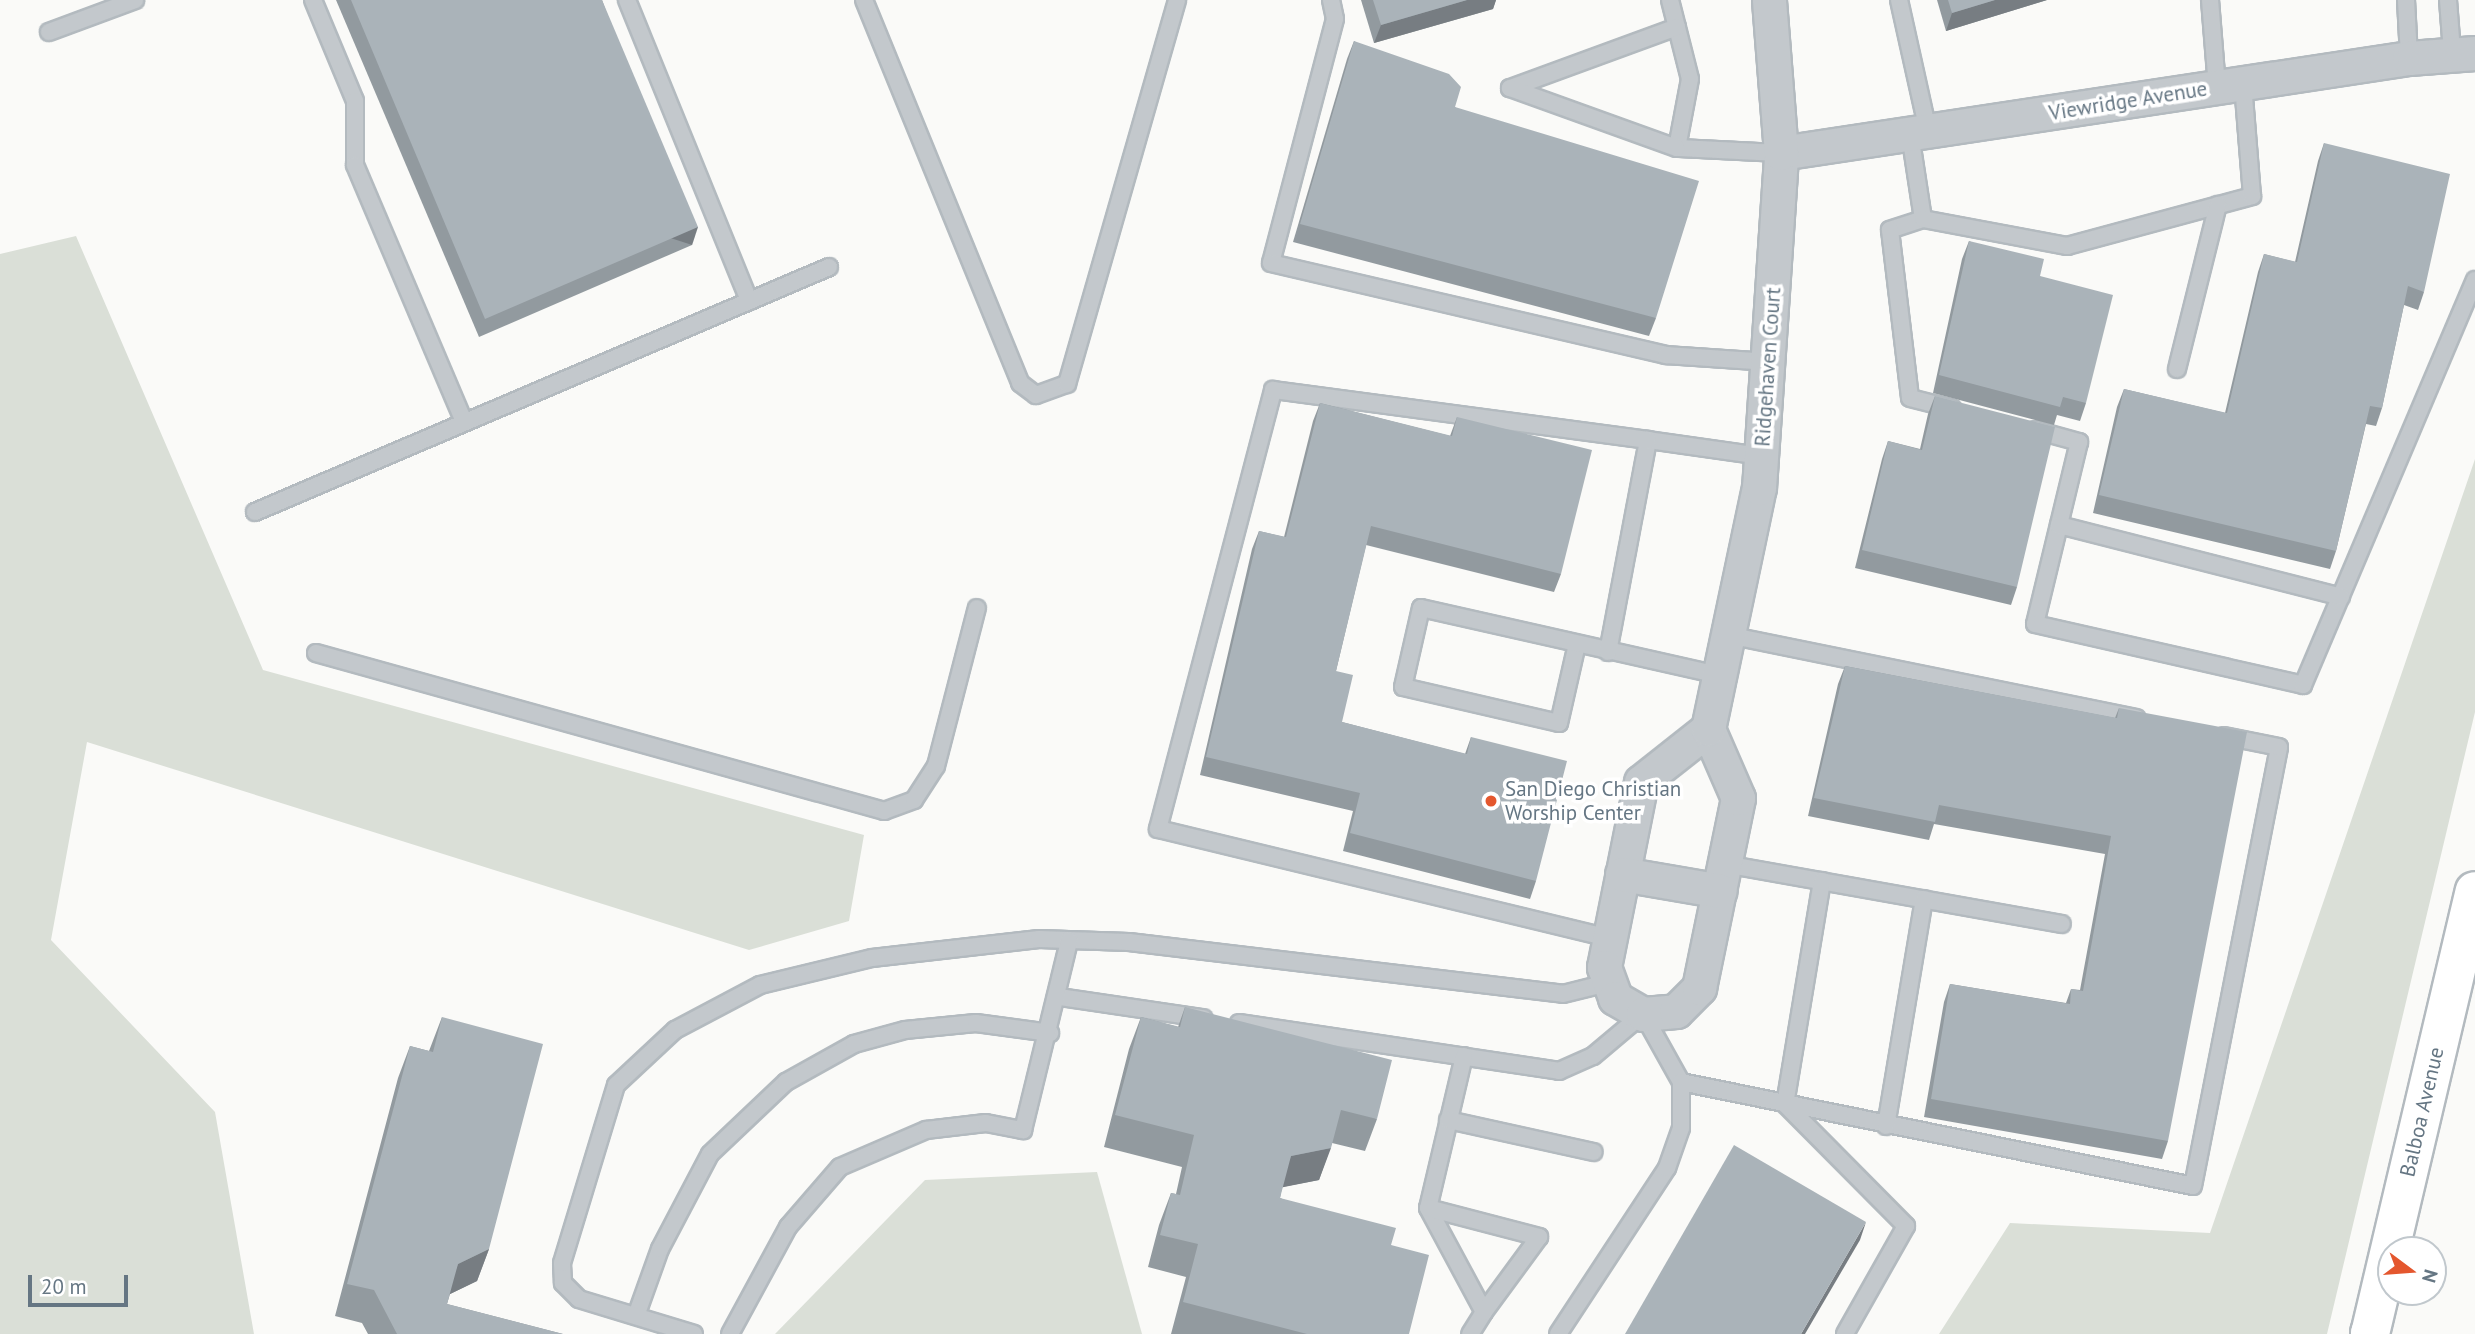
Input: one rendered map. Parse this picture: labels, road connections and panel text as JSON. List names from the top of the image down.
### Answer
{
  "streets": {
    "main road": ["Balboa Avenue"],
    "street": ["Viewridge Avenue", "Ridgehaven Court"]
  },
  "crossings": [
    ["Viewridge Avenue", "Ridgehaven Court"]
  ],
  "places": ["San Diego Christian Worship Center"],
  "scale_bar": "20 m",
  "north": "right"
}
